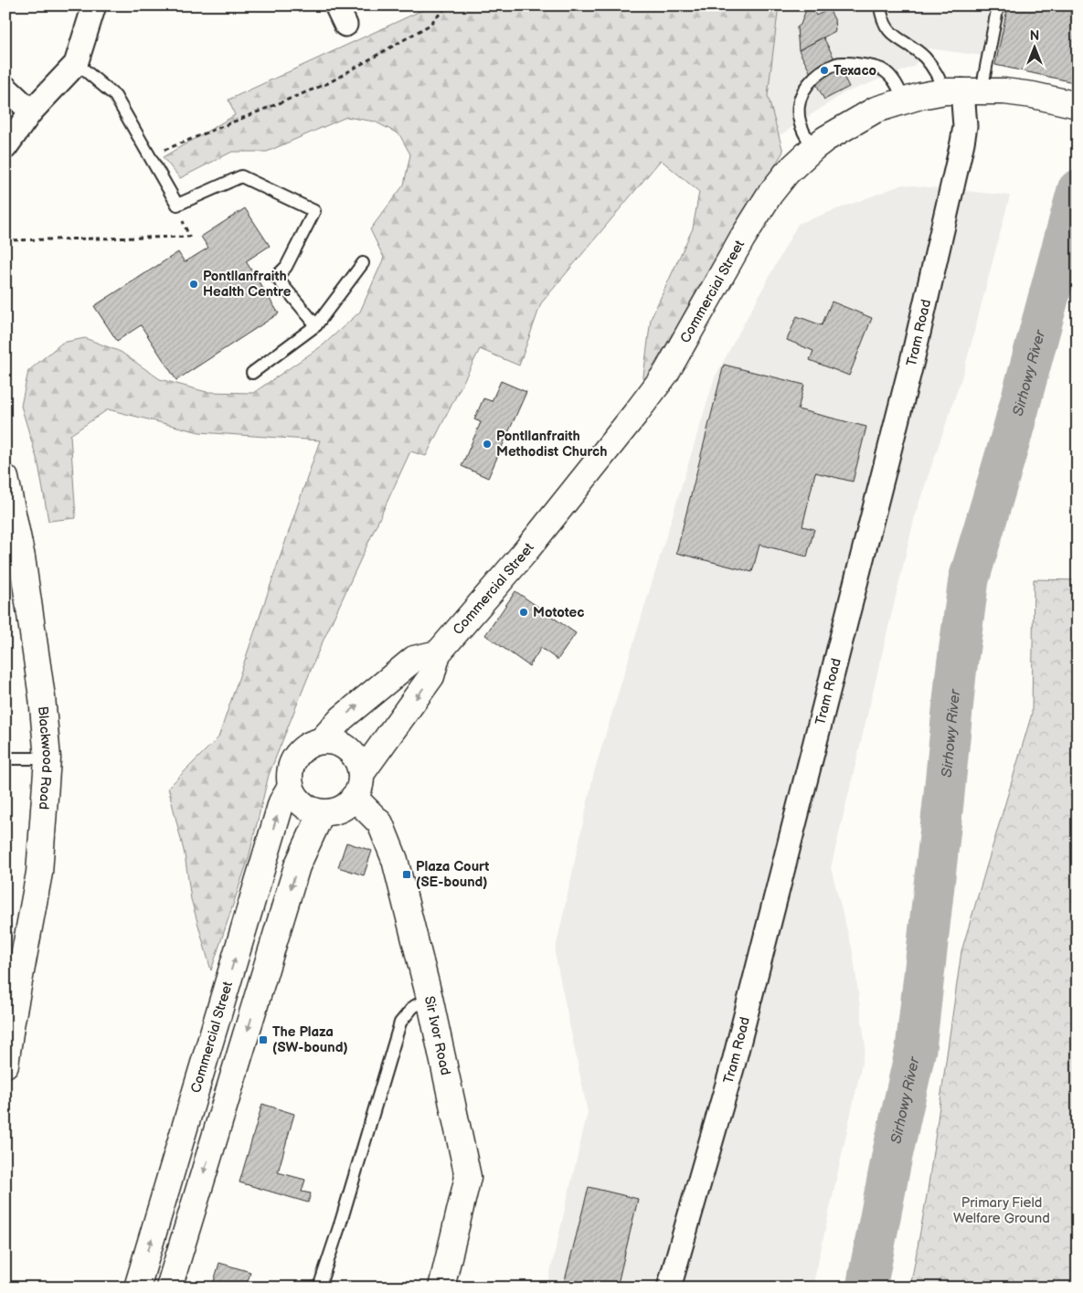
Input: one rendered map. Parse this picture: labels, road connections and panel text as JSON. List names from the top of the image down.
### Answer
{
  "streets": {
    "main road": ["Commercial Street", "Blackwood Road", "Sir Ivor Road"],
    "street": ["Tram Road"]
  },
  "crossings": [
    ["Commercial Street", "Tram Road"],
    ["Commercial Street", "Sir Ivor Road"]
  ],
  "water": ["Sirhowy River"],
  "parks": ["Primary Field Welfare Ground"],
  "places": {
    "other": [
      "Texaco",
      "Pontllanfraith Health Centre",
      "Pontllanfraith Methodist Church",
      "Mototec"
    ],
    "transit": ["Plaza Court (SE-bound)", "The Plaza (SW-bound)"]
  },
  "north": "top"
}
